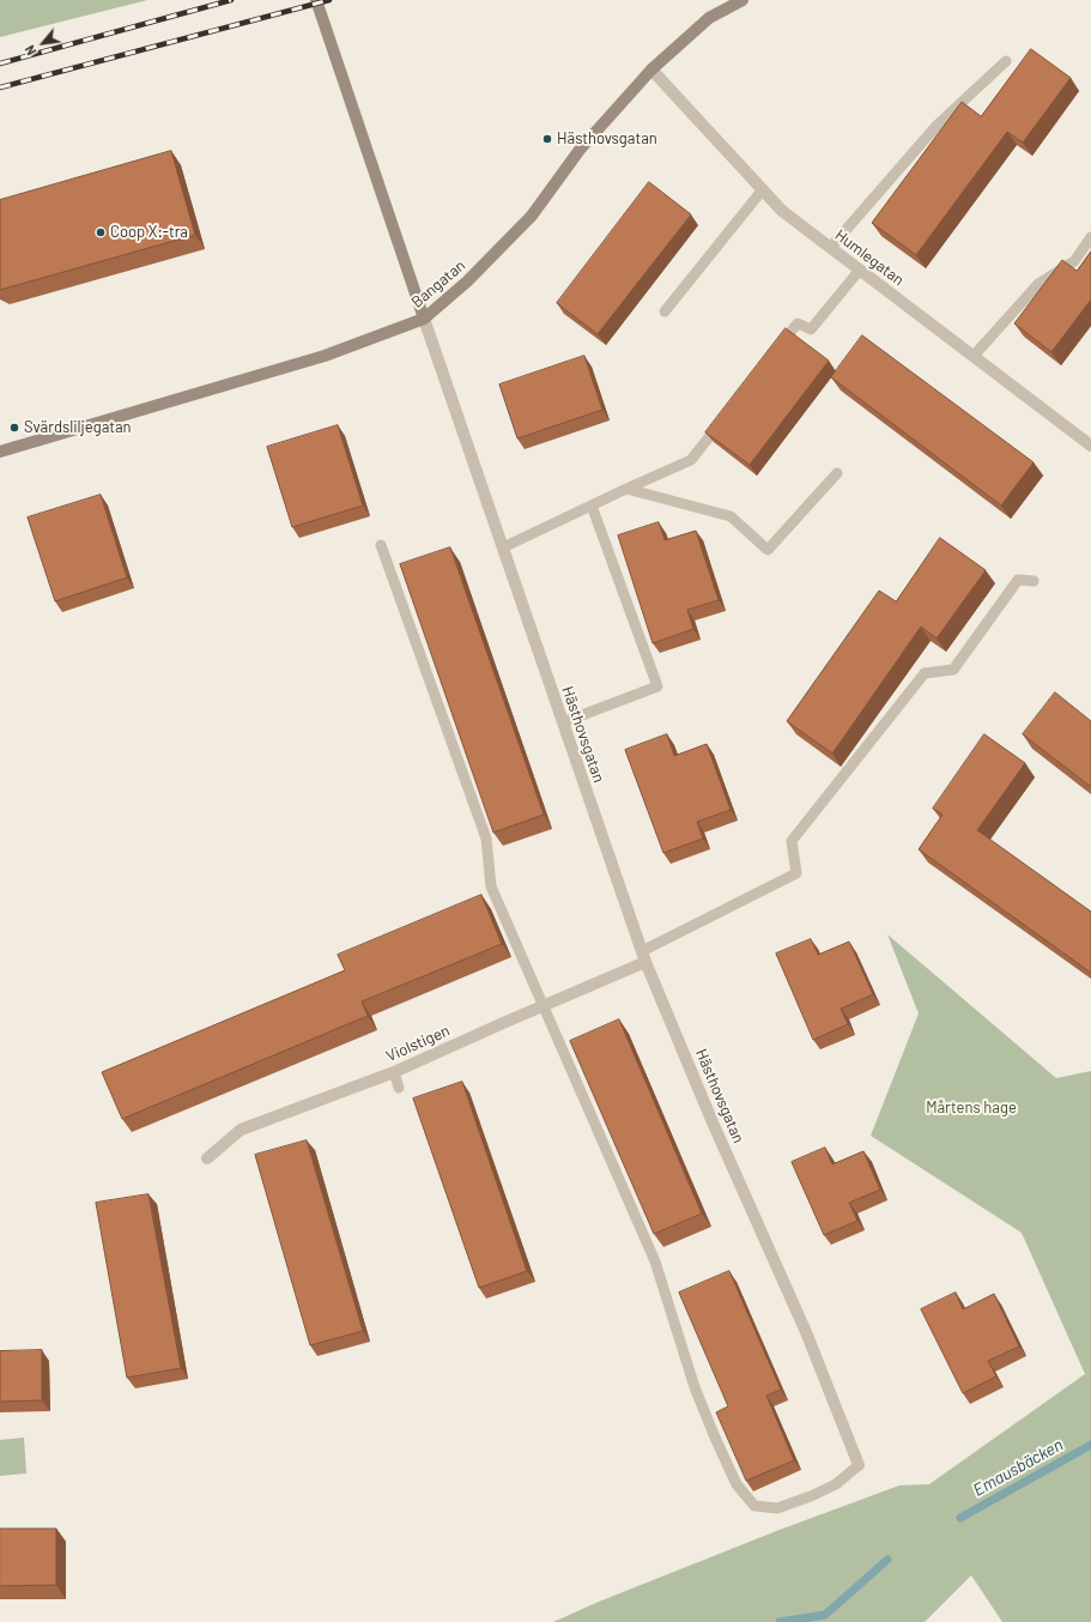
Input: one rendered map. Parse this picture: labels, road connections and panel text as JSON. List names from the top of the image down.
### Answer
{
  "streets": {
    "street": [
      "Humlegatan",
      "Bangatan",
      "Hästhovsgatan",
      "Violstigen"
    ]
  },
  "crossings": [
    ["Humlegatan", "Bangatan"],
    ["Bangatan", "Hästhovsgatan"],
    ["Hästhovsgatan", "Violstigen"]
  ],
  "water": ["Emausbäcken"],
  "parks": ["Mårtens hage"],
  "places": ["Hästhovsgatan", "Coop X:-tra", "Svärdsliljegatan"],
  "north": "bottom left"
}
